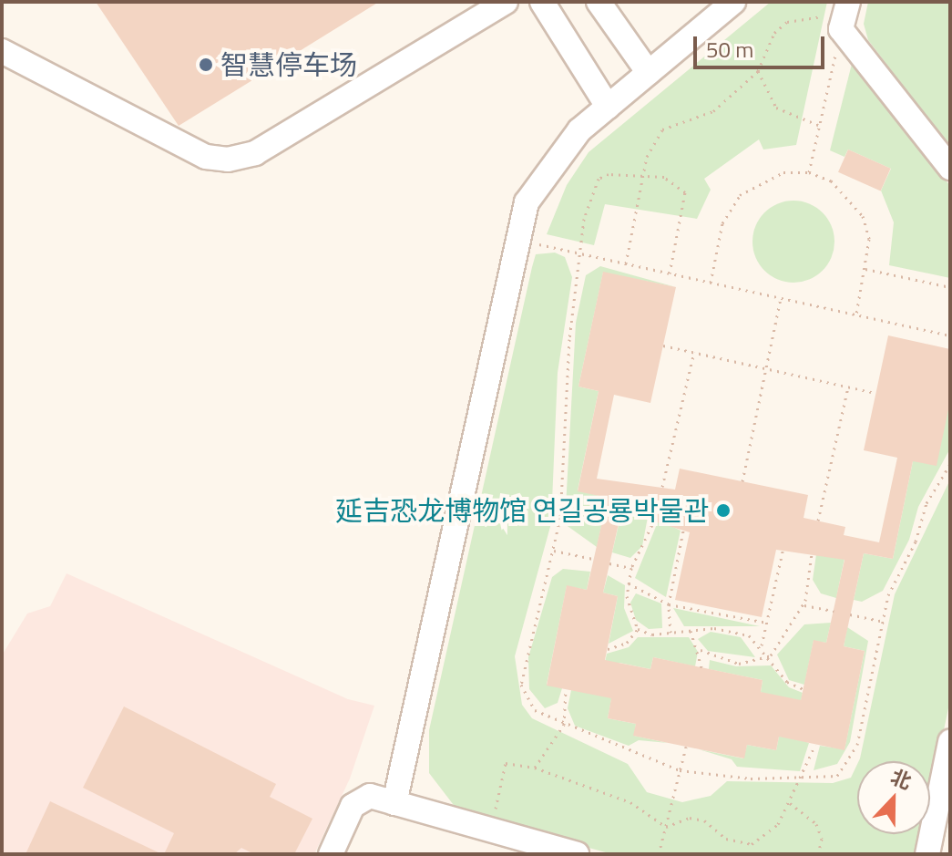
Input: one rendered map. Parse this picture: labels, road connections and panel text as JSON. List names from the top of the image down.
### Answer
{
  "places": ["智慧停车场", "延吉恐龙博物馆 연길공룡박물관"],
  "scale_bar": "50 m",
  "north": "top"
}
